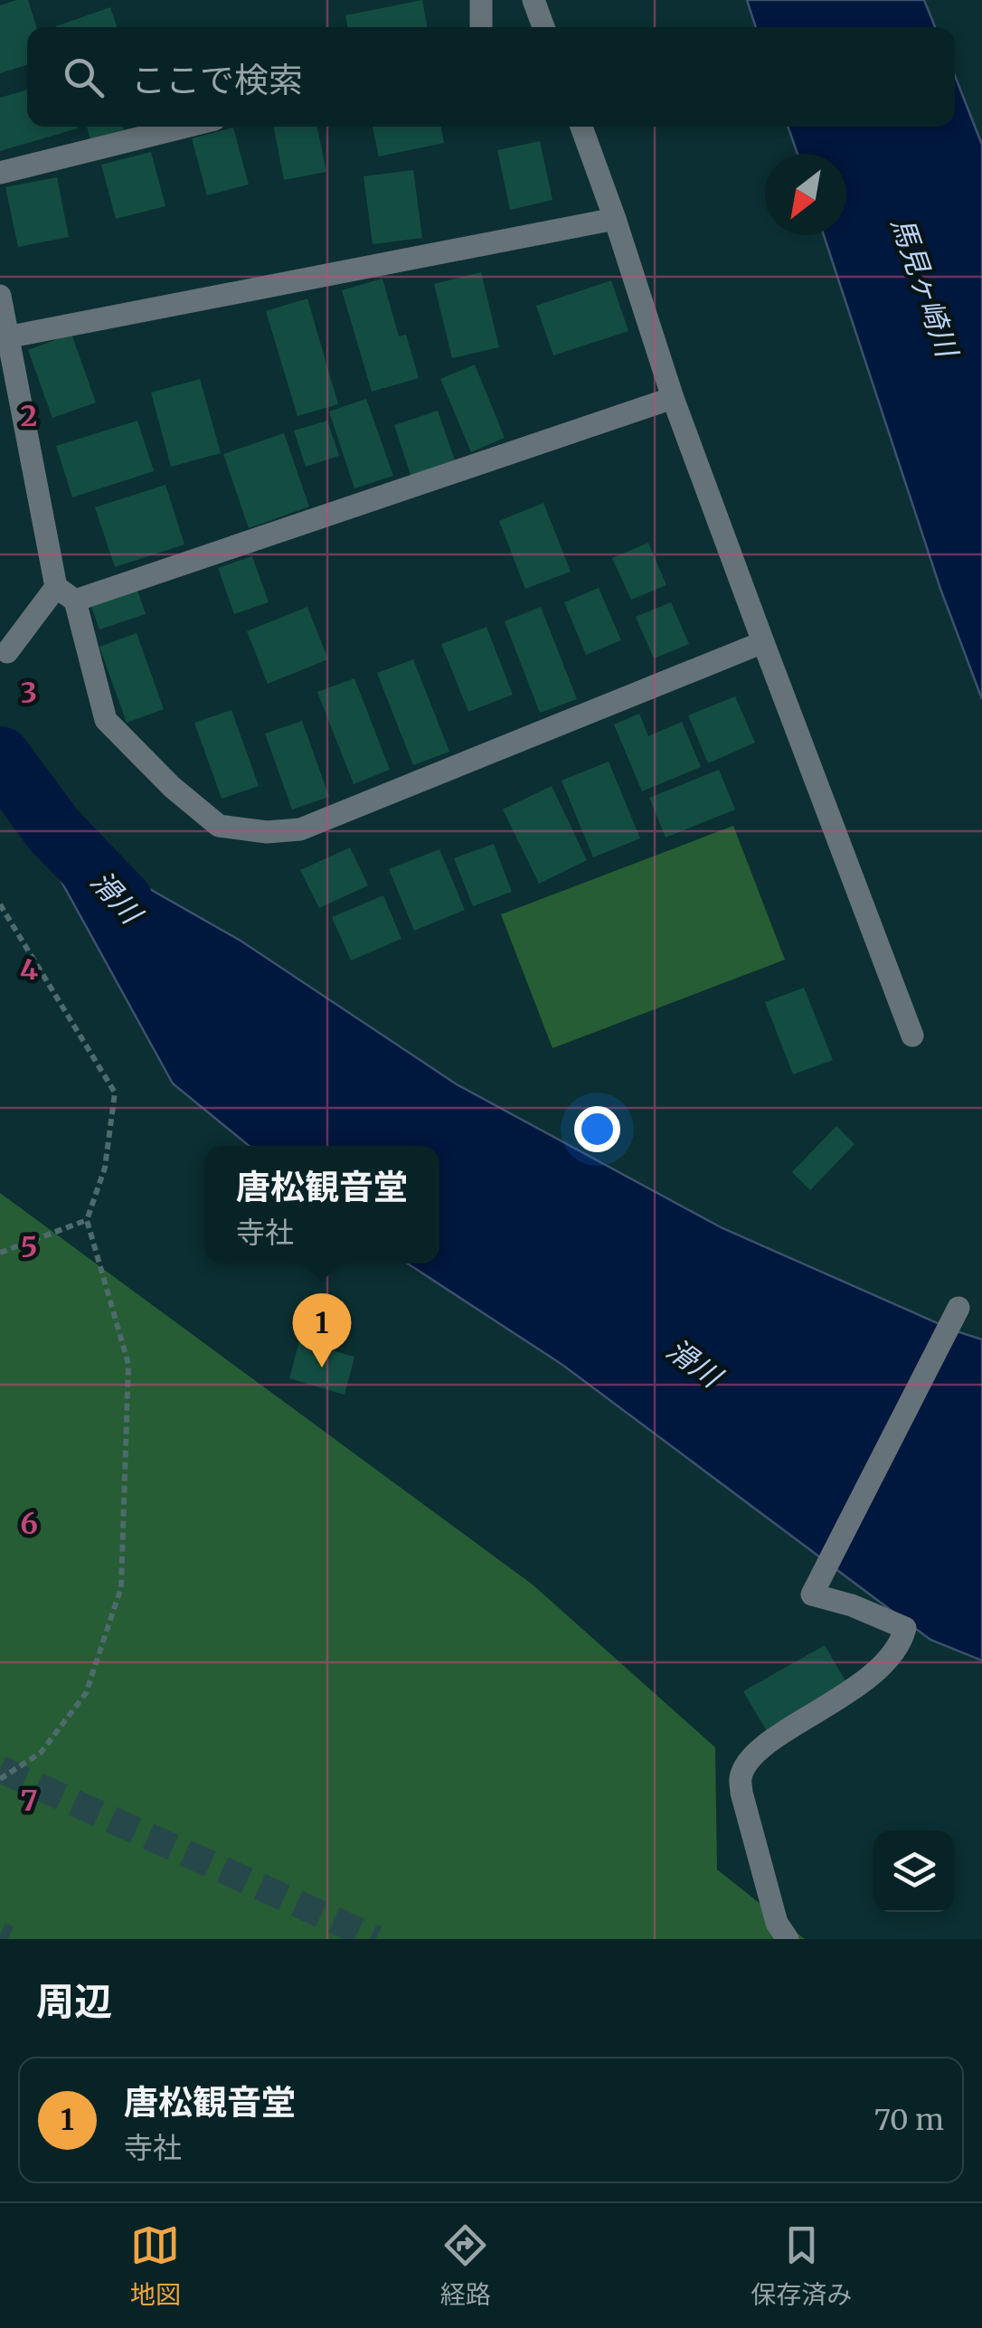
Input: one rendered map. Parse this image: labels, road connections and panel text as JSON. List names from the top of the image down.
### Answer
{
  "water": ["馬見ヶ崎川", "滑川"],
  "north": "bottom left",
  "page": {
    "search": "ここで検索",
    "popup": ["唐松観音堂", "寺社"],
    "pins": "1",
    "heading": "周辺",
    "list": [
      {
        "mark": "1",
        "name": "唐松観音堂",
        "note": "寺社",
        "value": "70 m"
      }
    ],
    "nav": ["地図", "経路", "保存済み"]
  },
  "grid": {
    "rows": [
      "2",
      "3",
      "4",
      "5",
      "6",
      "7"
    ]
  }
}
